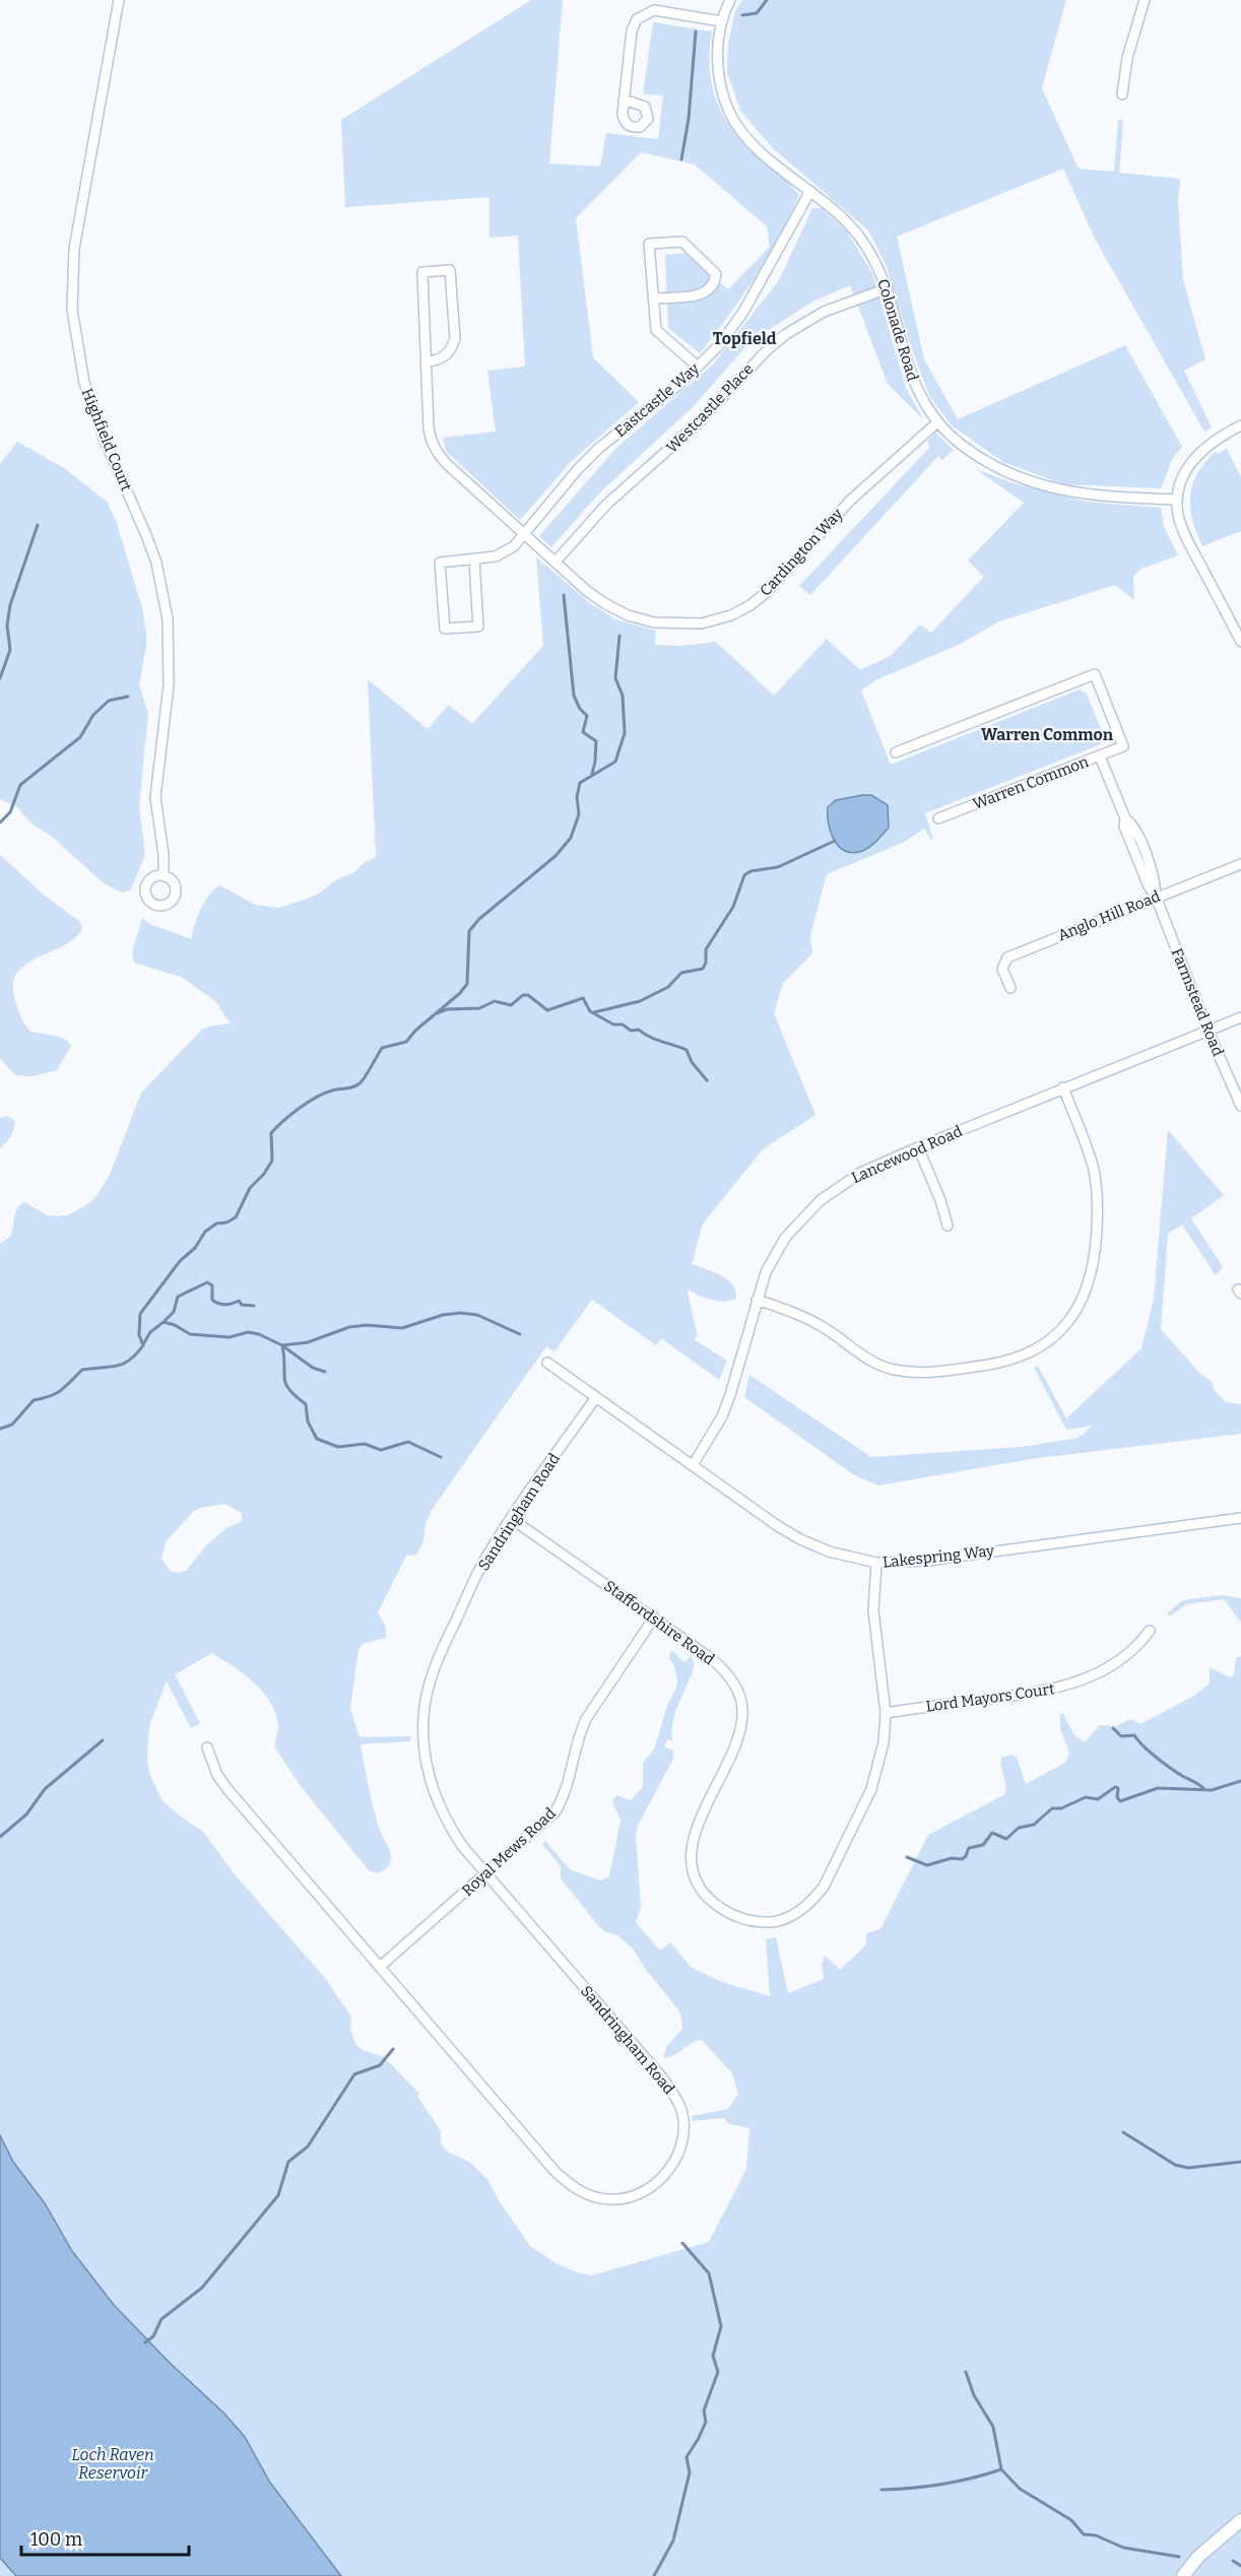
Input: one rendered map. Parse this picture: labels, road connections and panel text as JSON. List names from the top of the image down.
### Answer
{
  "streets": {
    "street": [
      "Colonade Road",
      "Eastcastle Way",
      "Westcastle Place",
      "Highfield Court",
      "Cardington Way",
      "Warren Common",
      "Anglo Hill Road",
      "Farmstead Road",
      "Lancewood Road",
      "Sandringham Road",
      "Lakespring Way",
      "Staffordshire Road",
      "Lord Mayors Court",
      "Royal Mews Road"
    ]
  },
  "crossings": [
    ["Colonade Road", "Eastcastle Way"],
    ["Colonade Road", "Westcastle Place"],
    ["Colonade Road", "Cardington Way"],
    ["Eastcastle Way", "Cardington Way"],
    ["Westcastle Place", "Cardington Way"],
    ["Warren Common", "Farmstead Road"],
    ["Anglo Hill Road", "Farmstead Road"],
    ["Farmstead Road", "Lancewood Road"],
    ["Lancewood Road", "Lakespring Way"],
    ["Sandringham Road", "Lakespring Way"],
    ["Sandringham Road", "Staffordshire Road"],
    ["Sandringham Road", "Royal Mews Road"],
    ["Lakespring Way", "Staffordshire Road"],
    ["Staffordshire Road", "Lord Mayors Court"],
    ["Staffordshire Road", "Royal Mews Road"]
  ],
  "districts": ["Topfield", "Warren Common"],
  "water": ["Loch Raven Reservoir"],
  "scale_bar": "100 m"
}
